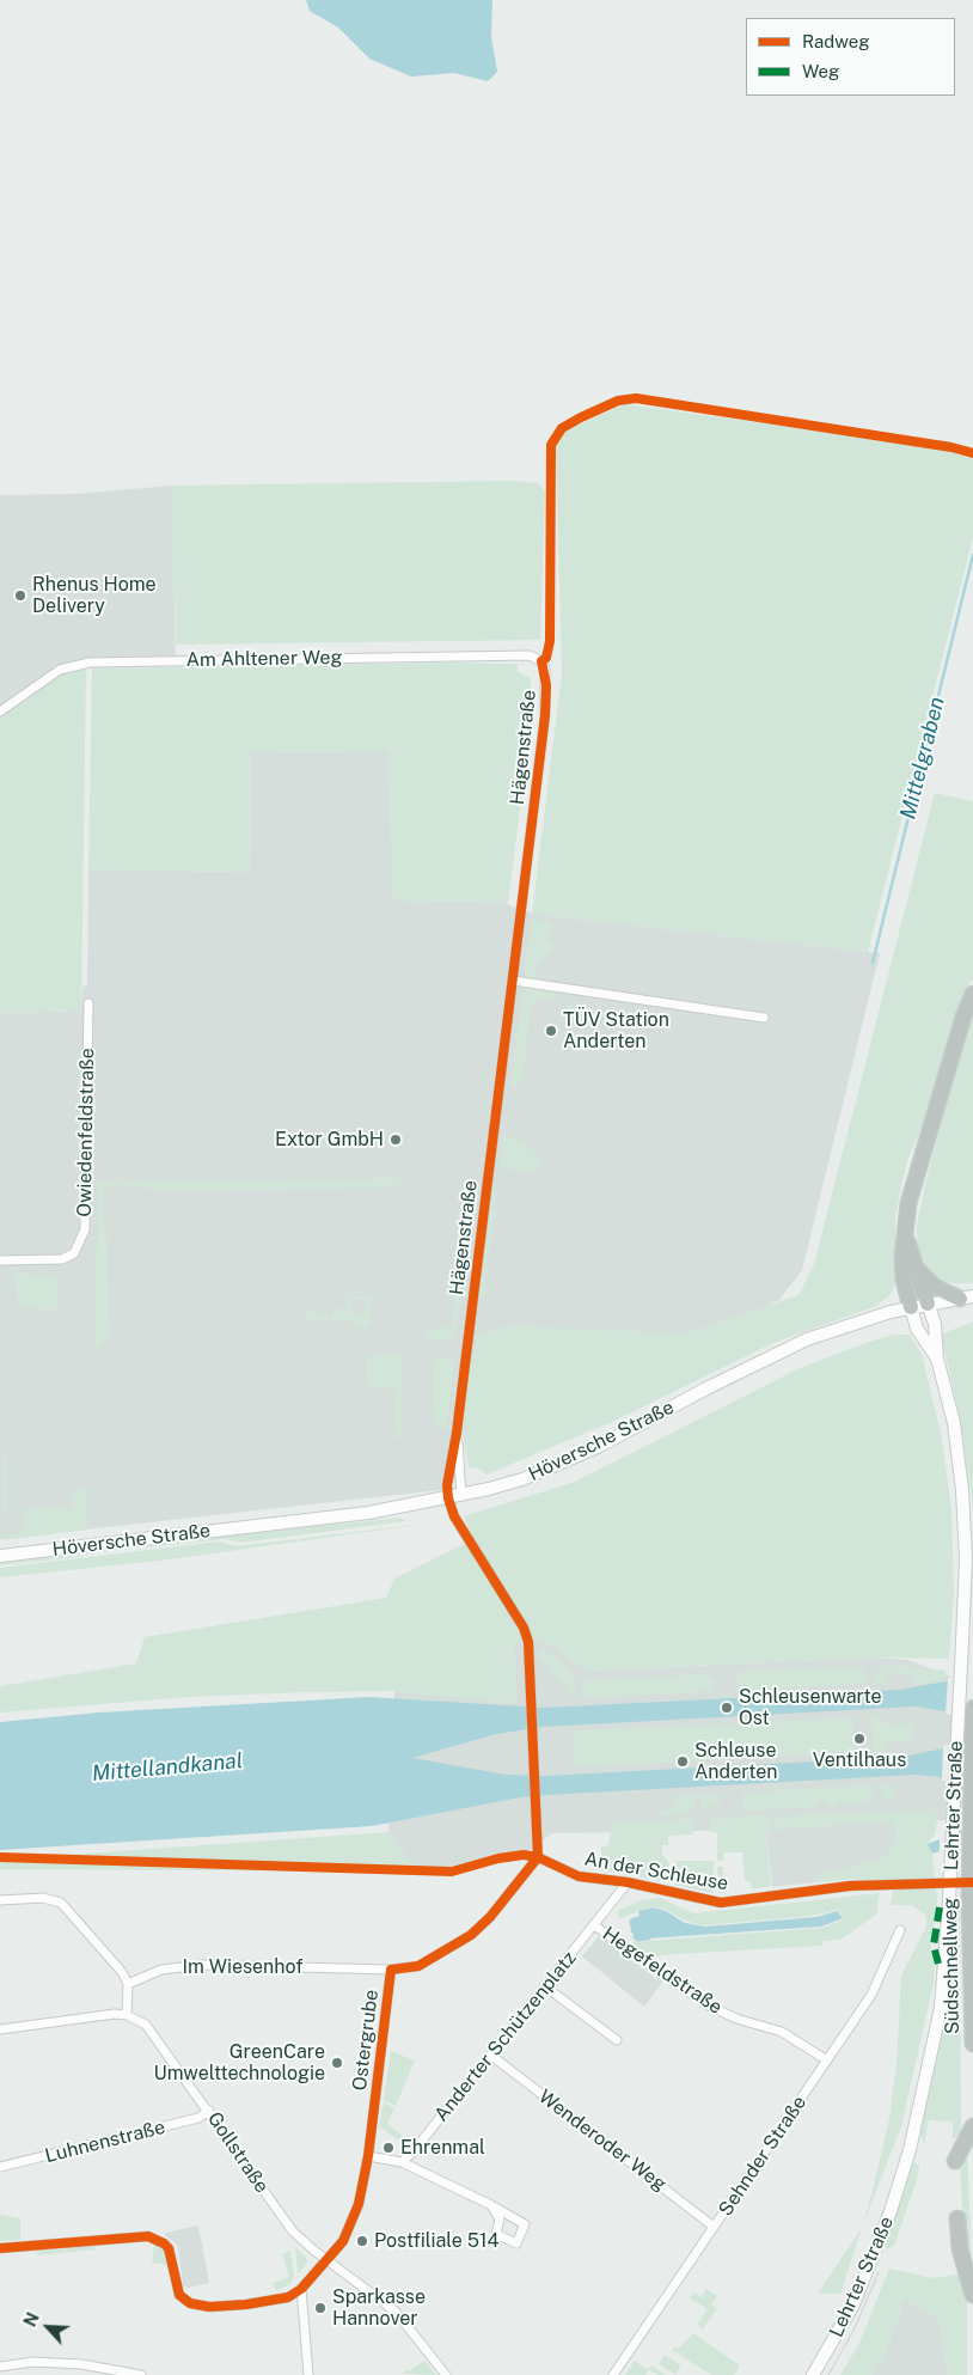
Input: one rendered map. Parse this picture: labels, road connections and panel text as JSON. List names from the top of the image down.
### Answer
{
  "streets": {
    "highway": ["Südschnellweg"],
    "main road": ["Höversche Straße", "Lehrter Straße"],
    "street": [
      "Am Ahltener Weg",
      "Hägenstraße",
      "Owiedenfeldstraße",
      "An der Schleuse",
      "Im Wiesenhof",
      "Hegefeldstraße",
      "Anderter Schützenplatz",
      "Ostergrube",
      "Wenderoder Weg",
      "Luhnenstraße",
      "Gollstraße",
      "Sehnder Straße"
    ]
  },
  "crossings": [
    ["Am Ahltener Weg", "Hägenstraße"],
    ["Hägenstraße", "Höversche Straße"],
    ["Höversche Straße", "Lehrter Straße"],
    ["An der Schleuse", "Anderter Schützenplatz"],
    ["An der Schleuse", "Ostergrube"],
    ["Im Wiesenhof", "Ostergrube"],
    ["Hegefeldstraße", "Anderter Schützenplatz"],
    ["Hegefeldstraße", "Sehnder Straße"],
    ["Anderter Schützenplatz", "Wenderoder Weg"],
    ["Ostergrube", "Gollstraße"],
    ["Wenderoder Weg", "Sehnder Straße"],
    ["Luhnenstraße", "Gollstraße"]
  ],
  "water": ["Mittelgraben", "Mittellandkanal"],
  "places": [
    "Rhenus Home Delivery",
    "TÜV Station Anderten",
    "Extor GmbH",
    "Schleusenwarte Ost",
    "Ventilhaus",
    "Schleuse Anderten",
    "GreenCare Umwelttechnologie",
    "Ehrenmal",
    "Postfiliale 514",
    "Sparkasse Hannover"
  ],
  "legend": ["Radweg", "Weg"],
  "north": "top left"
}
